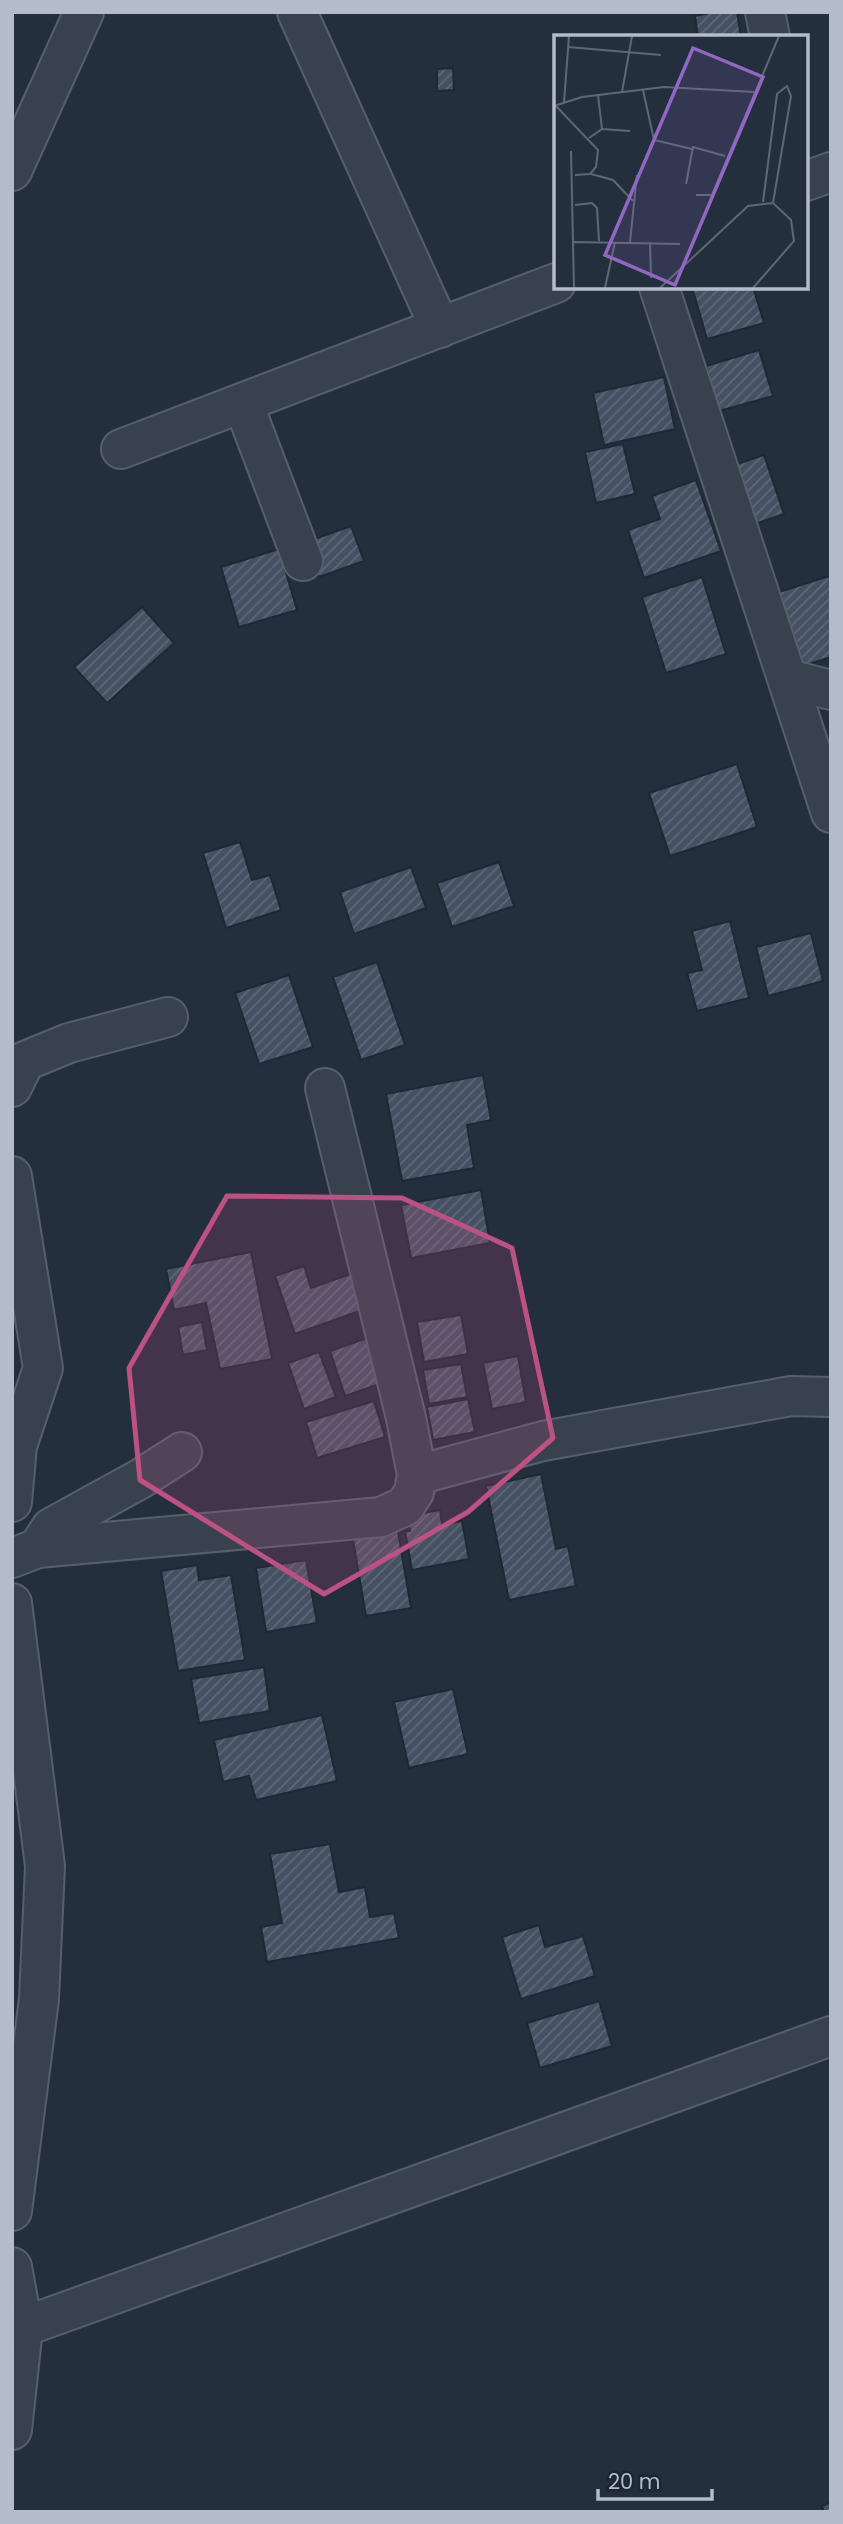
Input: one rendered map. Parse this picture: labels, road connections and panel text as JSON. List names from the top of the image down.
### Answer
{
  "scale_bar": "20 m"
}
